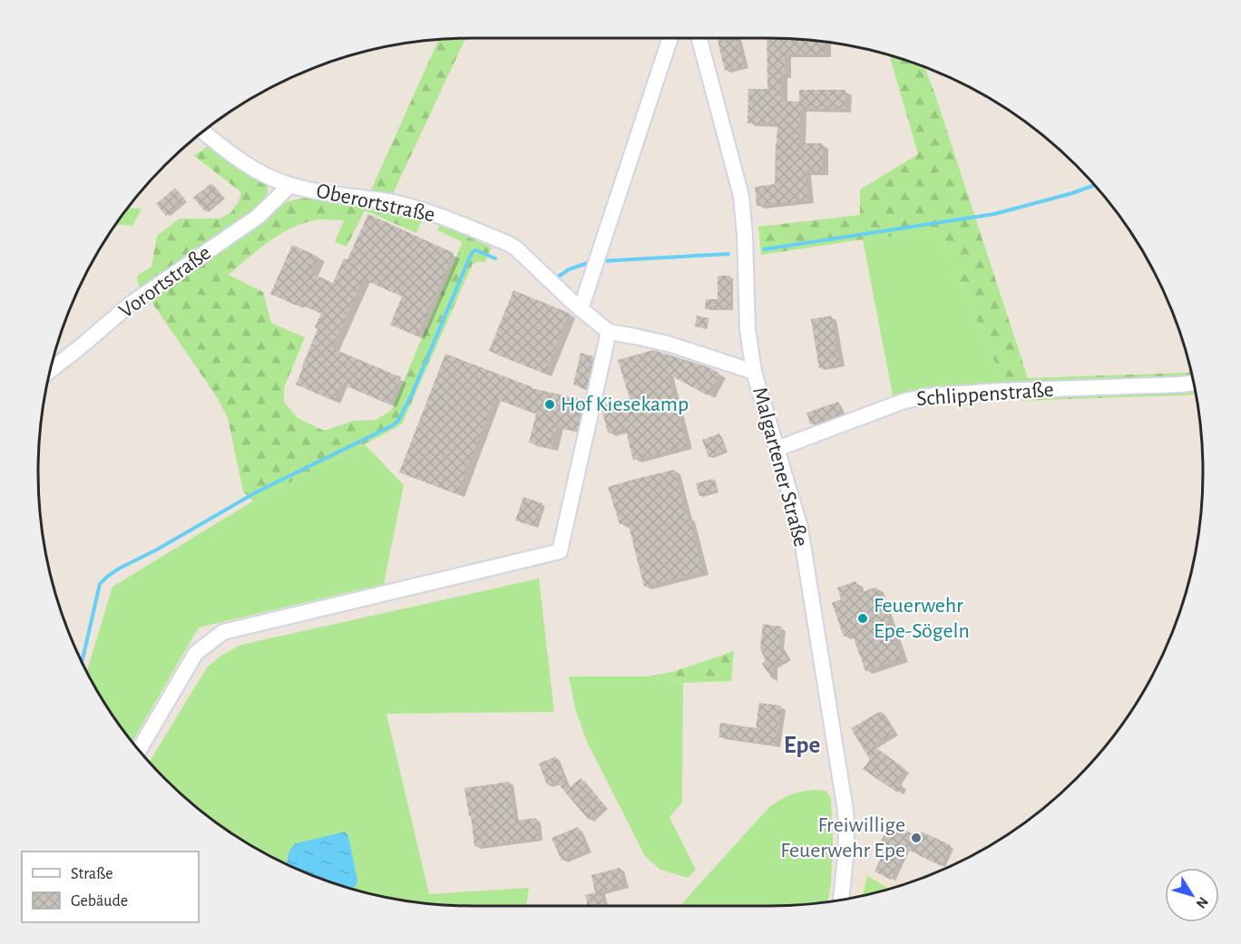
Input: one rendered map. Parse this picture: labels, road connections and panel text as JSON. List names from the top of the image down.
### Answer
{
  "streets": {
    "street": [
      "Oberortstraße",
      "Vorortstraße",
      "Schlippenstraße",
      "Malgartener Straße"
    ]
  },
  "crossings": [
    ["Oberortstraße", "Vorortstraße"],
    ["Oberortstraße", "Malgartener Straße"],
    ["Schlippenstraße", "Malgartener Straße"]
  ],
  "districts": ["Epe"],
  "places": ["Hof Kiesekamp", "Feuerwehr Epe-Sögeln", "Freiwillige Feuerwehr Epe"],
  "legend": ["Straße", "Gebäude"],
  "north": "bottom right"
}
